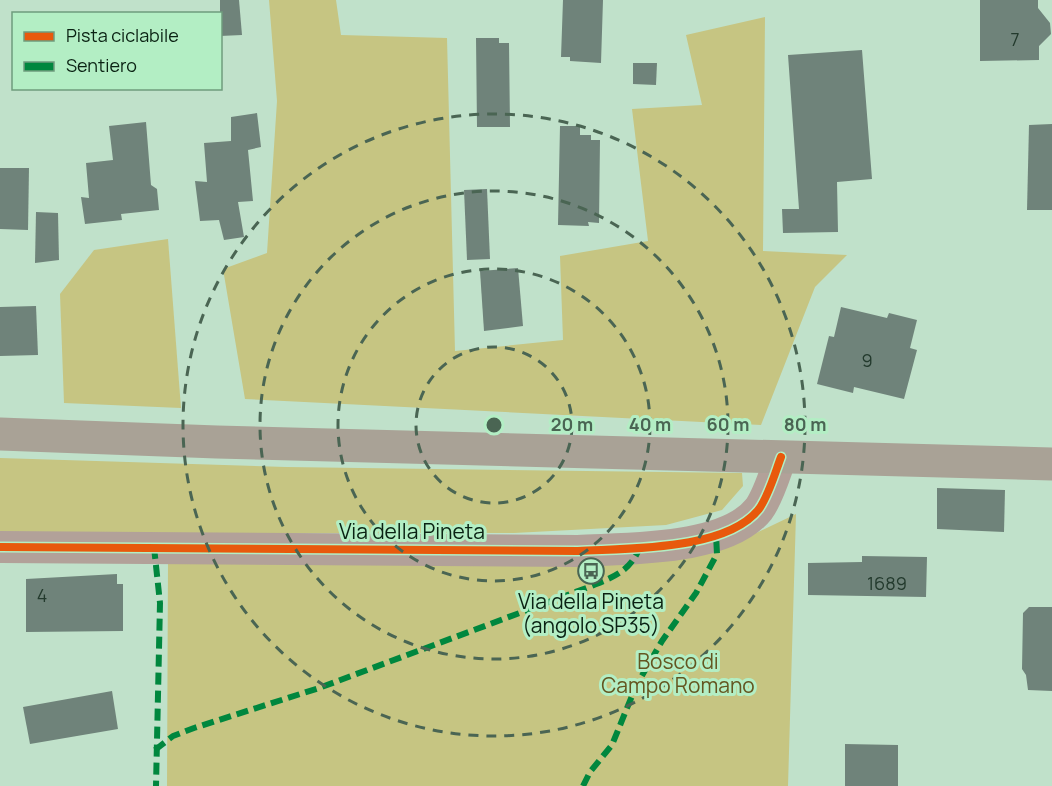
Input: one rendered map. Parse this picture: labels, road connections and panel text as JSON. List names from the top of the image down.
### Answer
{
  "streets": {
    "street": ["Via della Pineta"]
  },
  "parks": ["Bosco di Campo Romano"],
  "places": {
    "bus stop": ["Via della Pineta (angolo SP35)"]
  },
  "house_numbers": [
    "7",
    "9",
    "1689",
    "4"
  ],
  "legend": ["Pista ciclabile", "Sentiero"],
  "rings": [
    "20 m",
    "40 m",
    "60 m",
    "80 m"
  ]
}
